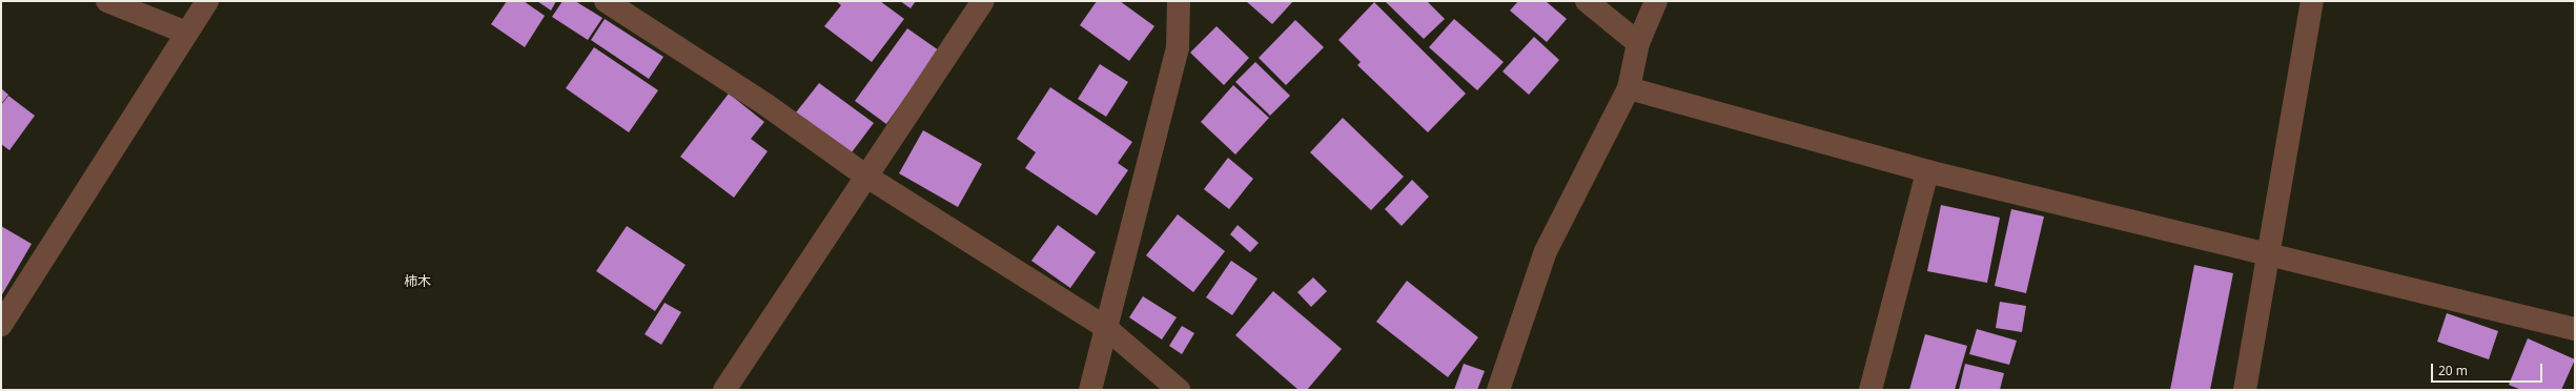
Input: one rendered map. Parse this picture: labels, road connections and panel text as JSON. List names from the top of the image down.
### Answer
{
  "districts": ["柿木"],
  "scale_bar": "20 m"
}
